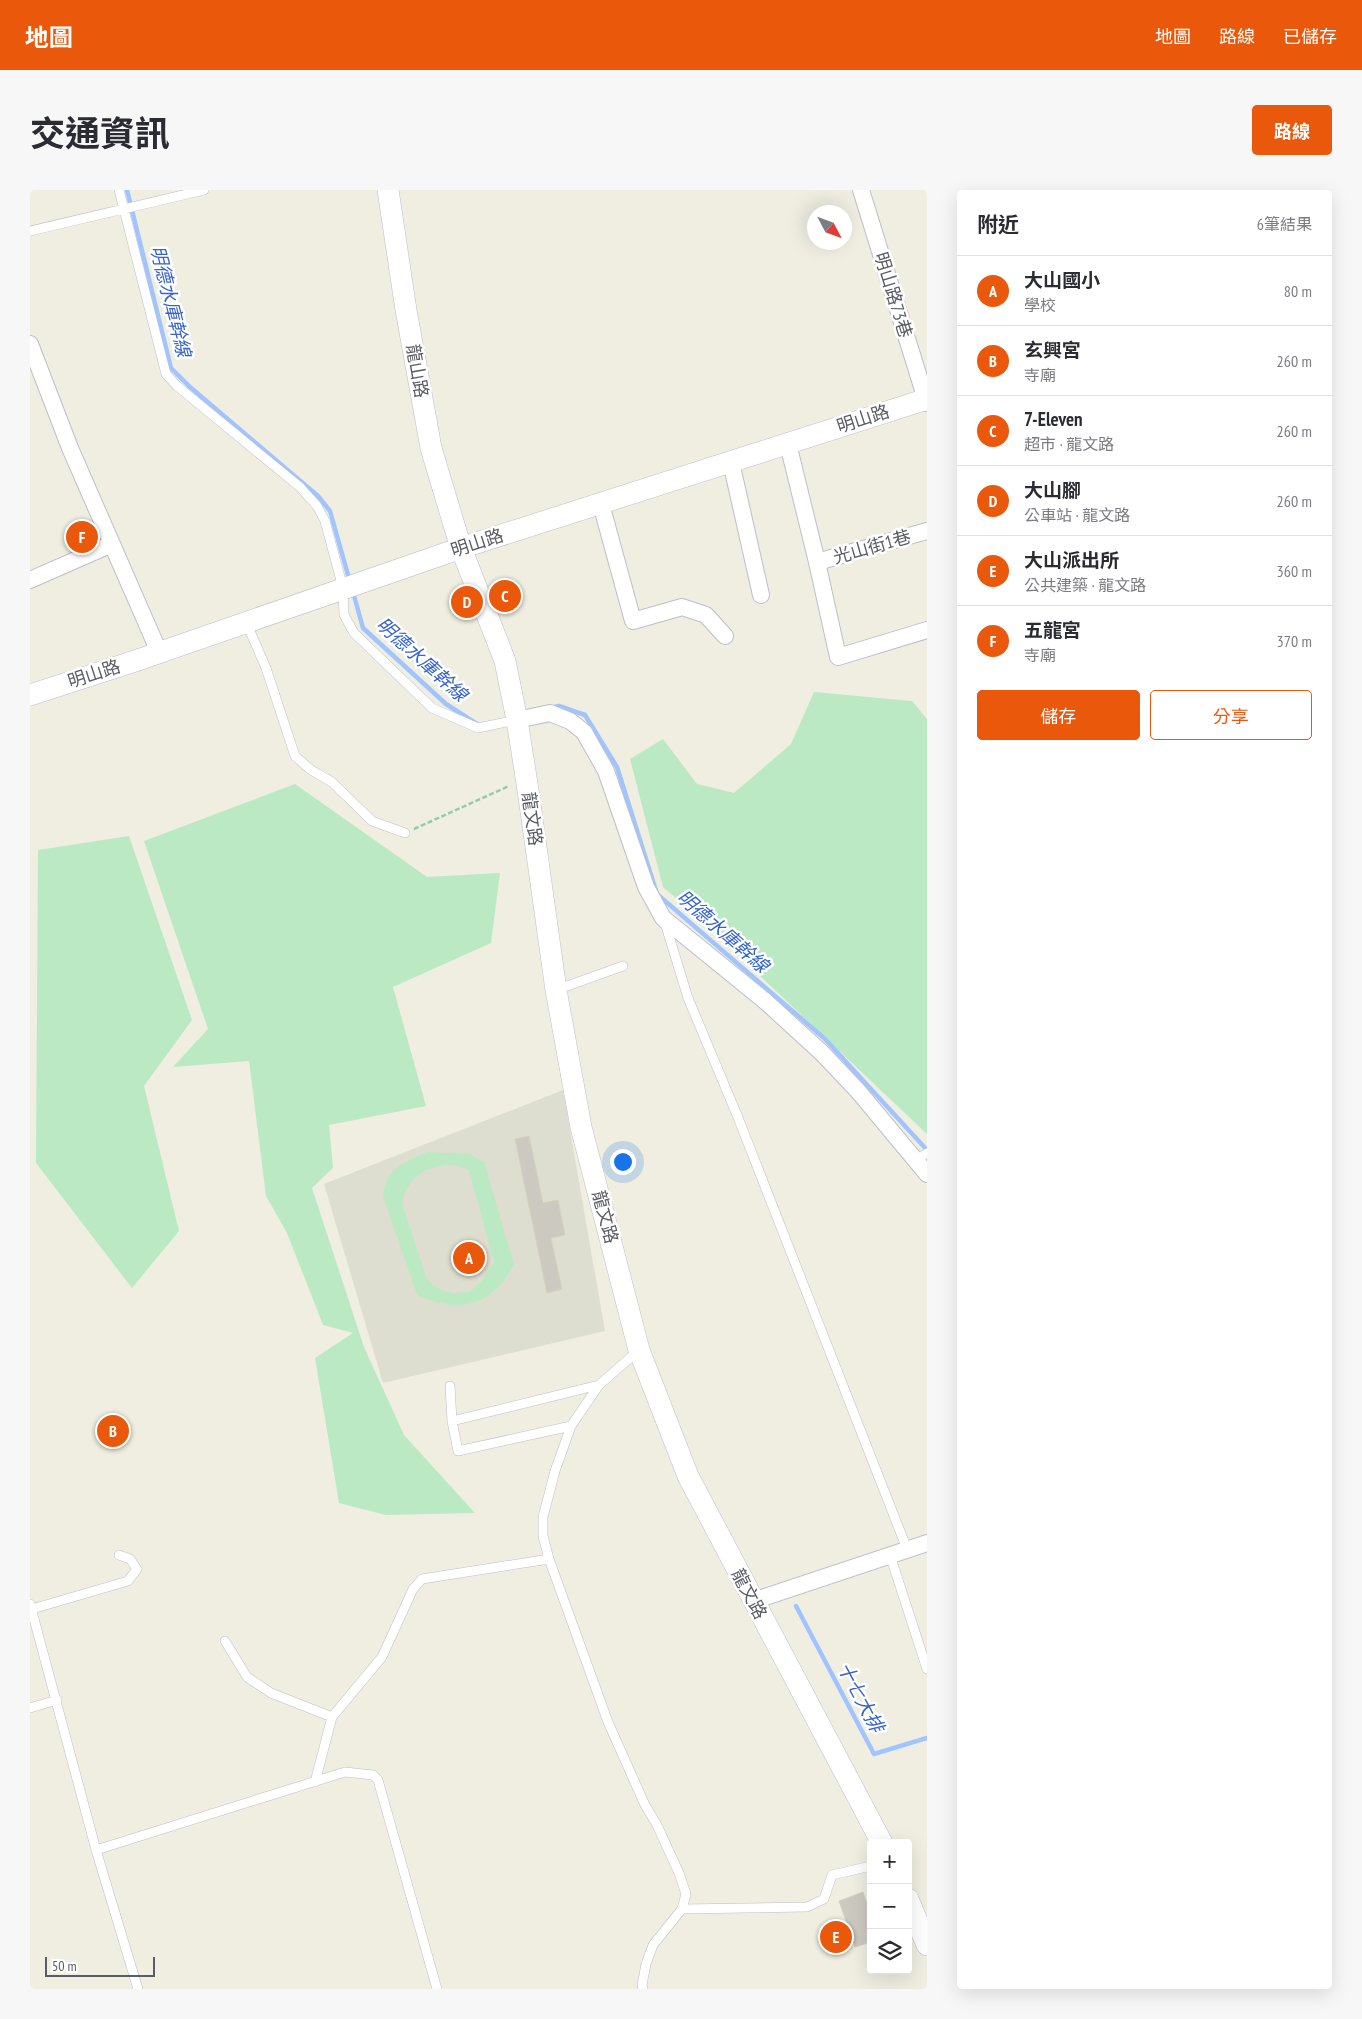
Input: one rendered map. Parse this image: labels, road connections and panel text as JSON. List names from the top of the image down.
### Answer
{
  "streets": {
    "street": [
      "明山路73巷",
      "龍山路",
      "明山路",
      "光山街1巷",
      "龍文路"
    ]
  },
  "crossings": [
    ["明山路73巷", "明山路"],
    ["龍山路", "明山路"],
    ["龍山路", "龍文路"],
    ["明山路", "龍文路"]
  ],
  "water": ["明德水庫幹線", "十七大排"],
  "scale_bar": "50 m",
  "north": "bottom right",
  "page": {
    "header": "地圖",
    "nav": ["地圖", "路線", "已儲存"],
    "title": "交通資訊",
    "buttons": [
      "路線",
      ["儲存", "分享"]
    ],
    "heading": ["附近", "6筆結果"],
    "list": [
      {
        "mark": "A",
        "name": "大山國小",
        "note": "學校",
        "value": "80 m"
      },
      {
        "mark": "B",
        "name": "玄興宮",
        "note": "寺廟",
        "value": "260 m"
      },
      {
        "mark": "C",
        "name": "7-Eleven",
        "note": "超市 · 龍文路",
        "value": "260 m"
      },
      {
        "mark": "D",
        "name": "大山腳",
        "note": "公車站 · 龍文路",
        "value": "260 m"
      },
      {
        "mark": "E",
        "name": "大山派出所",
        "note": "公共建築 · 龍文路",
        "value": "360 m"
      },
      {
        "mark": "F",
        "name": "五龍宮",
        "note": "寺廟",
        "value": "370 m"
      }
    ],
    "pins": [
      "F",
      "C",
      "D",
      "A",
      "B",
      "E"
    ],
    "map_buttons": ["+", "−"],
    "scale": "50 m"
  }
}
